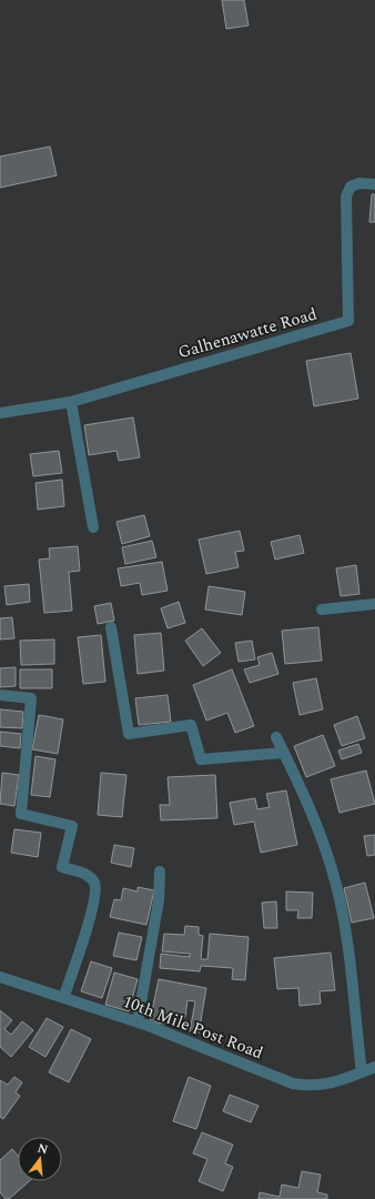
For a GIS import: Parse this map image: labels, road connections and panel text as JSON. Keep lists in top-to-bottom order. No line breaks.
{"streets":{"street":["Galhenawatte Road","10th Mile Post Road"]},"north":"top"}
